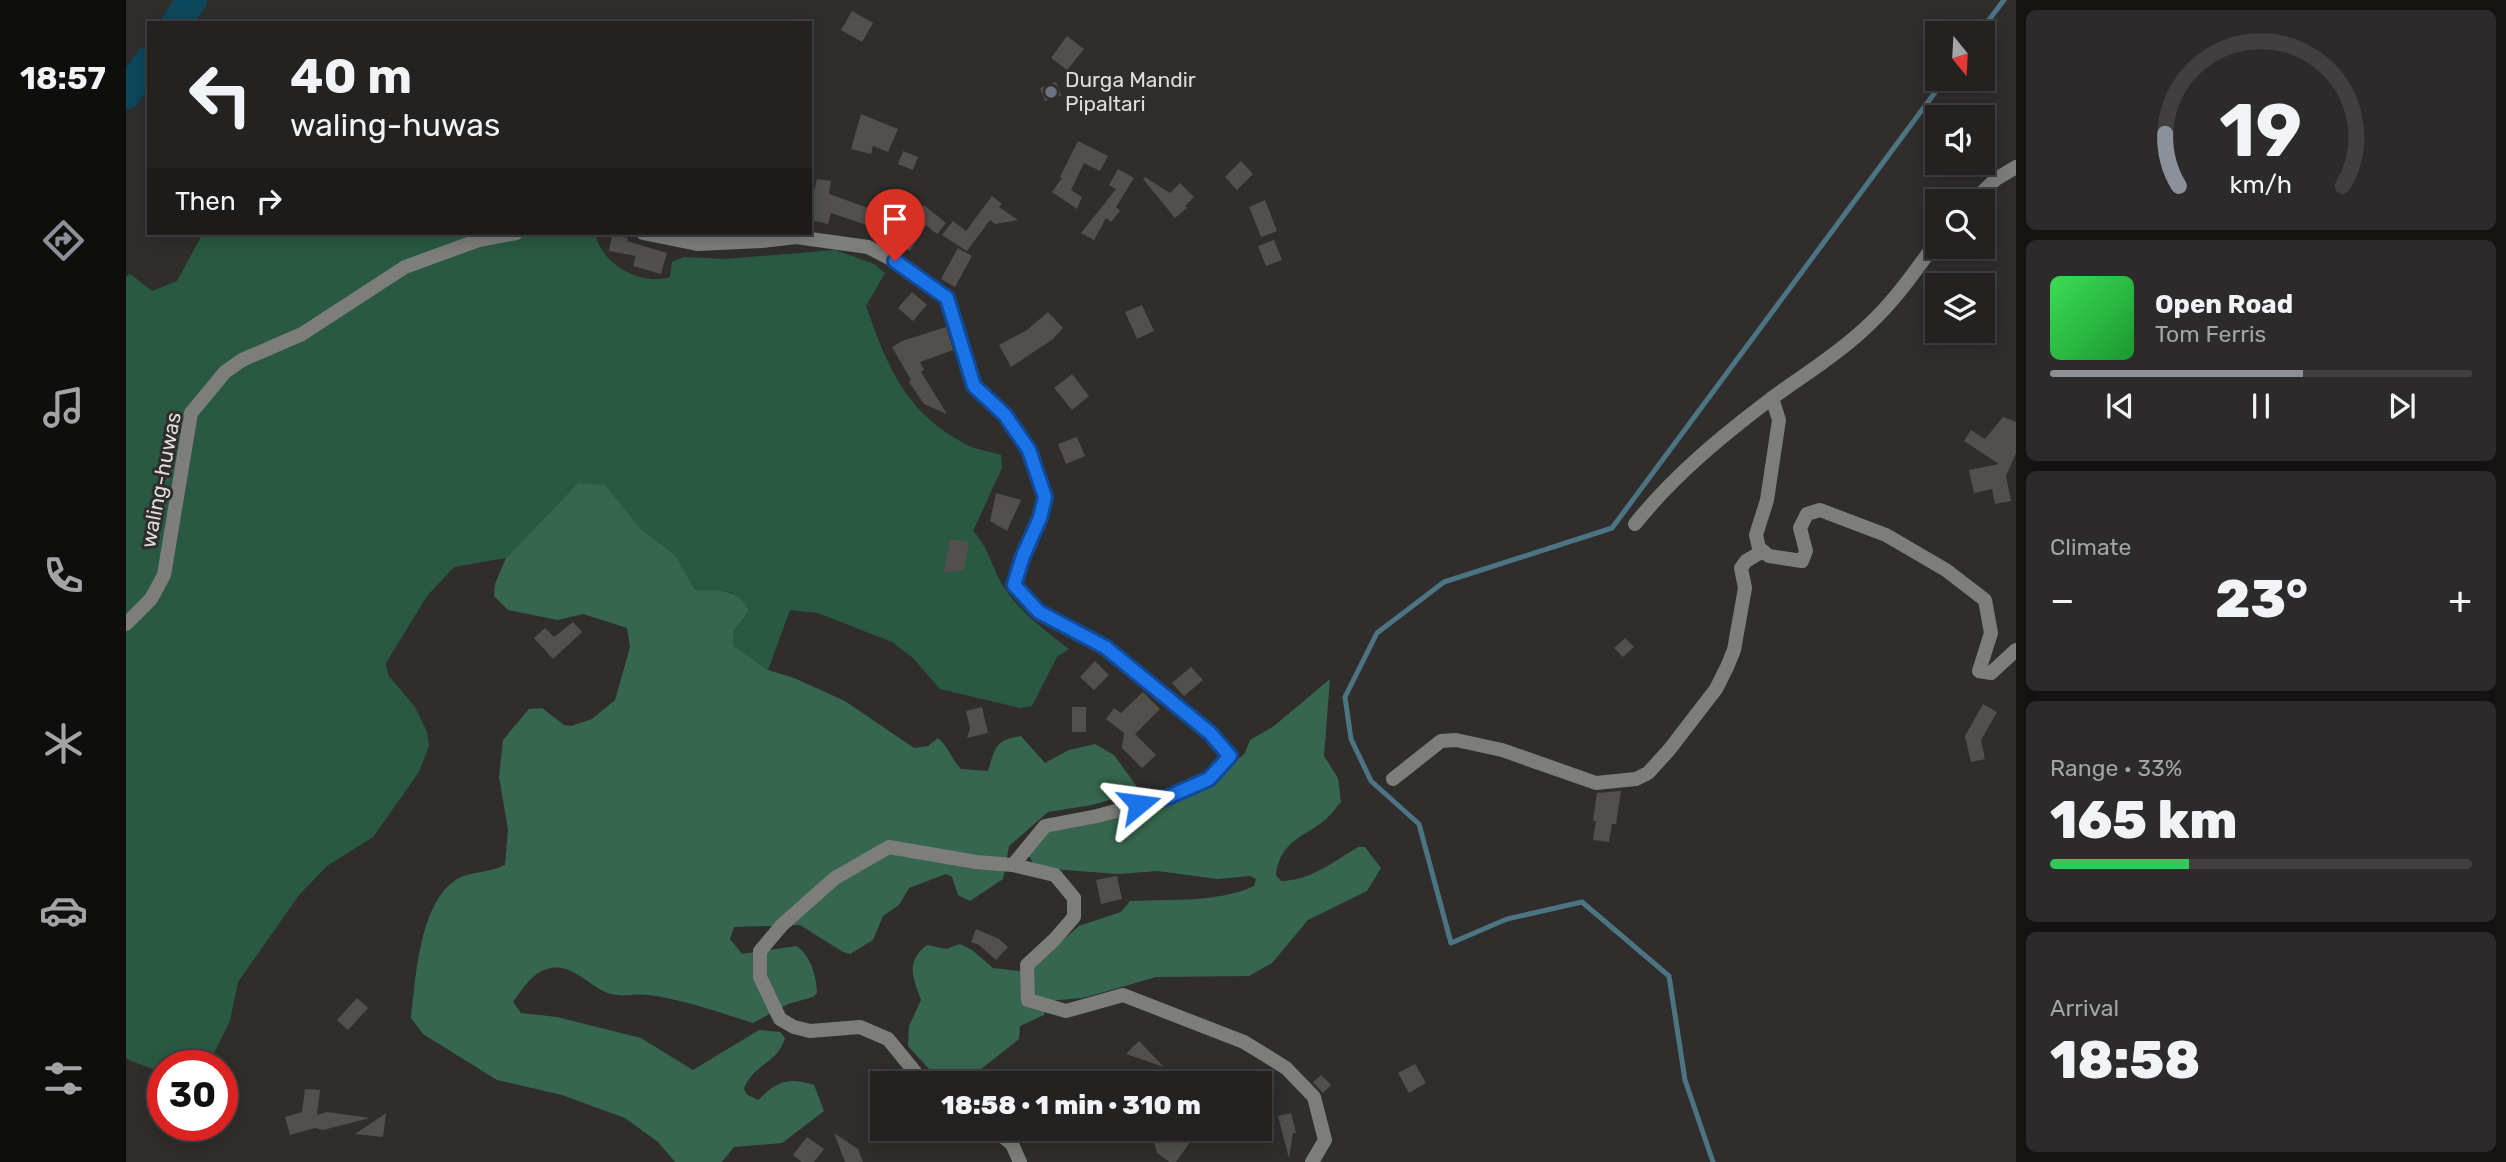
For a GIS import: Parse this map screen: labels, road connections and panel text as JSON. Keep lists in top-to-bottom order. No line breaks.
{"streets":{"street":["waling-huwas"]},"places":["Durga Mandir Pipaltari"],"north":"bottom","page":{"tabs":"18:57","turn":["40 m","waling-huwas"],"then":"Then","song":["Open Road","Tom Ferris"],"tile":["Climate",["Range · 33%","165 km"],["Arrival","18:58"]],"heat":["−","23°","+"],"limit":"30","trip":"18:58 · 1 min · 310 m","gauge":["19","km/h"]}}
